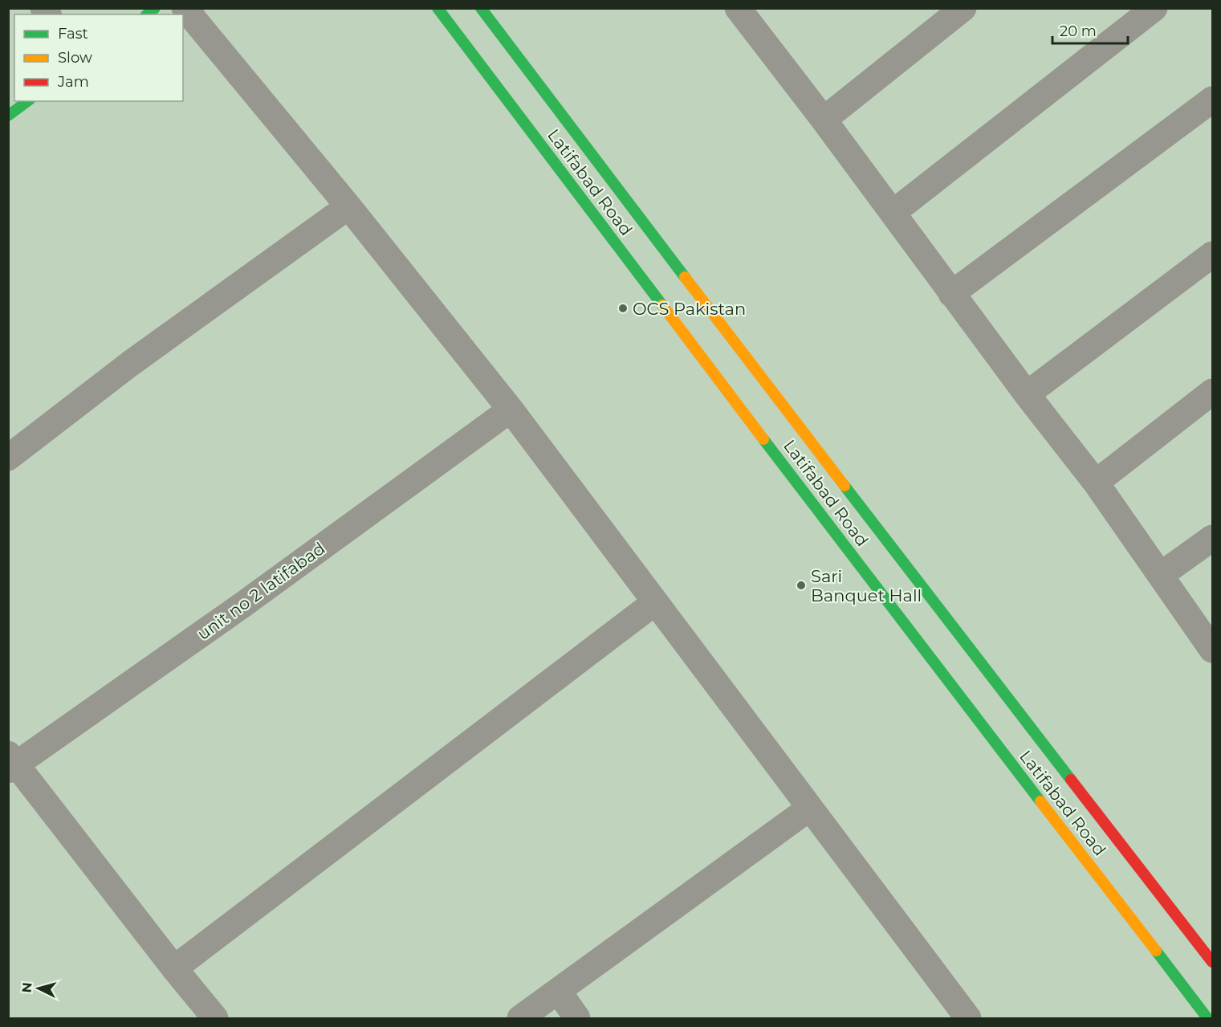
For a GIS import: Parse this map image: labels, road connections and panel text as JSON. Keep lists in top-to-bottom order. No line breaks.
{"streets":{"street":["Latifabad Road","unit no 2 latifabad"]},"places":["OCS Pakistan","Sari Banquet Hall"],"legend":["Fast","Slow","Jam"],"scale_bar":"20 m","north":"left"}
